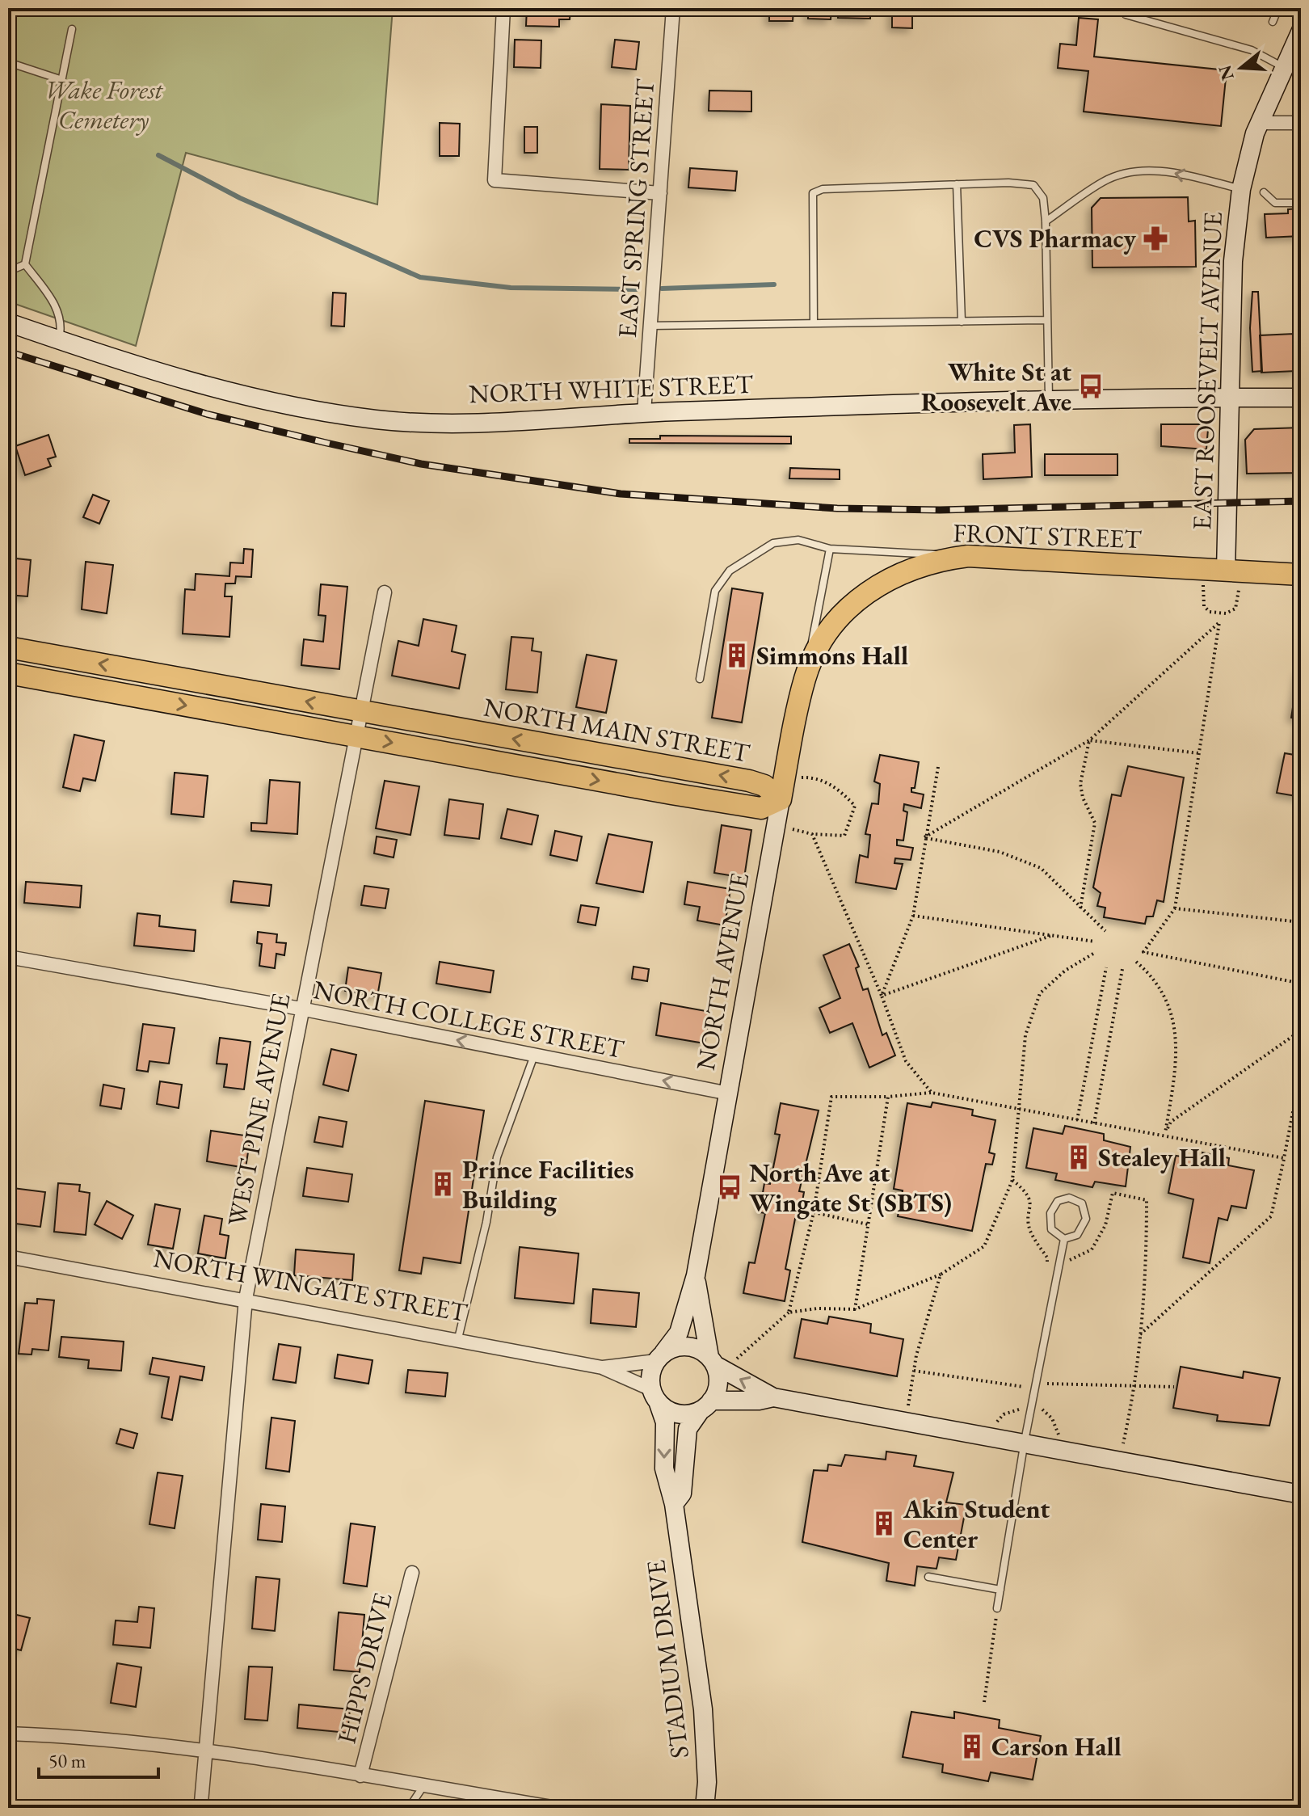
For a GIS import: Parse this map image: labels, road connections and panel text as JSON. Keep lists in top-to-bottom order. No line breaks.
{"streets":{"main road":["FRONT STREET","NORTH MAIN STREET","NORTH AVENUE"],"street":["EAST SPRING STREET","EAST ROOSEVELT AVENUE","NORTH WHITE STREET","NORTH COLLEGE STREET","WEST PINE AVENUE","NORTH WINGATE STREET","STADIUM DRIVE","HIPPS DRIVE"]},"crossings":[["EAST SPRING STREET","NORTH WHITE STREET"],["EAST ROOSEVELT AVENUE","NORTH WHITE STREET"],["EAST ROOSEVELT AVENUE","FRONT STREET"],["FRONT STREET","NORTH AVENUE"],["NORTH MAIN STREET","NORTH AVENUE"],["NORTH MAIN STREET","WEST PINE AVENUE"],["NORTH AVENUE","NORTH COLLEGE STREET"],["NORTH AVENUE","NORTH WINGATE STREET"],["NORTH AVENUE","STADIUM DRIVE"],["NORTH COLLEGE STREET","WEST PINE AVENUE"],["WEST PINE AVENUE","NORTH WINGATE STREET"],["NORTH WINGATE STREET","STADIUM DRIVE"]],"one_way":["NORTH COLLEGE STREET"],"parks":["Wake Forest Cemetery"],"places":{"pharmacy":["CVS Pharmacy"],"bus stop":["White St at Roosevelt Ave","North Ave at Wingate St (SBTS)"],"building":["Simmons Hall","Stealey Hall","Prince Facilities Building","Akin Student Center","Carson Hall"]},"scale_bar":"50 m","north":"left"}
